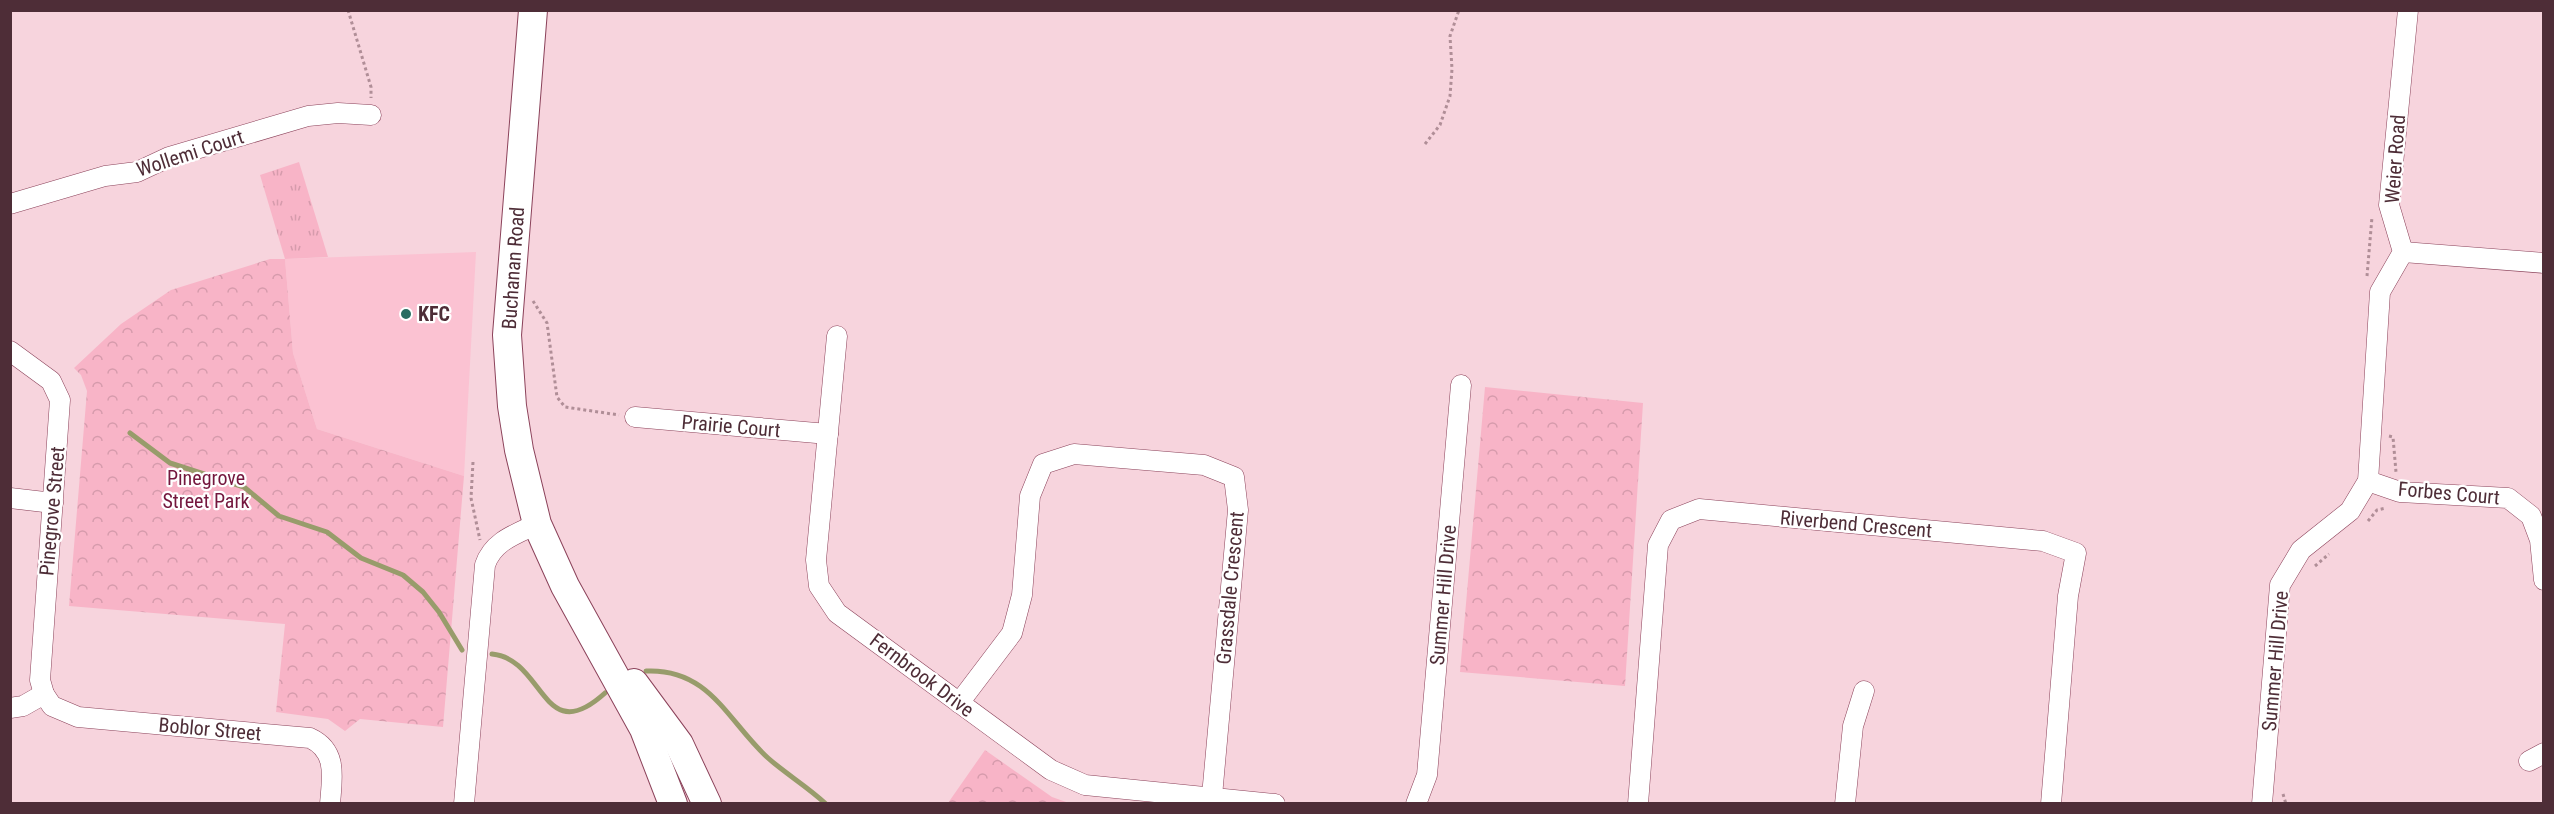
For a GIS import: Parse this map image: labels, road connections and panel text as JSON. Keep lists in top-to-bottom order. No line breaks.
{"streets":{"main road":["Buchanan Road"],"street":["Wollemi Court","Weier Road","Prairie Court","Forbes Court","Pinegrove Street","Riverbend Crescent","Grassdale Crescent","Summer Hill Drive","Fernbrook Drive","Boblor Street"]},"crossings":[["Prairie Court","Fernbrook Drive"],["Forbes Court","Summer Hill Drive"],["Pinegrove Street","Boblor Street"],["Grassdale Crescent","Fernbrook Drive"]],"parks":["Pinegrove Street Park"],"places":["KFC"]}
